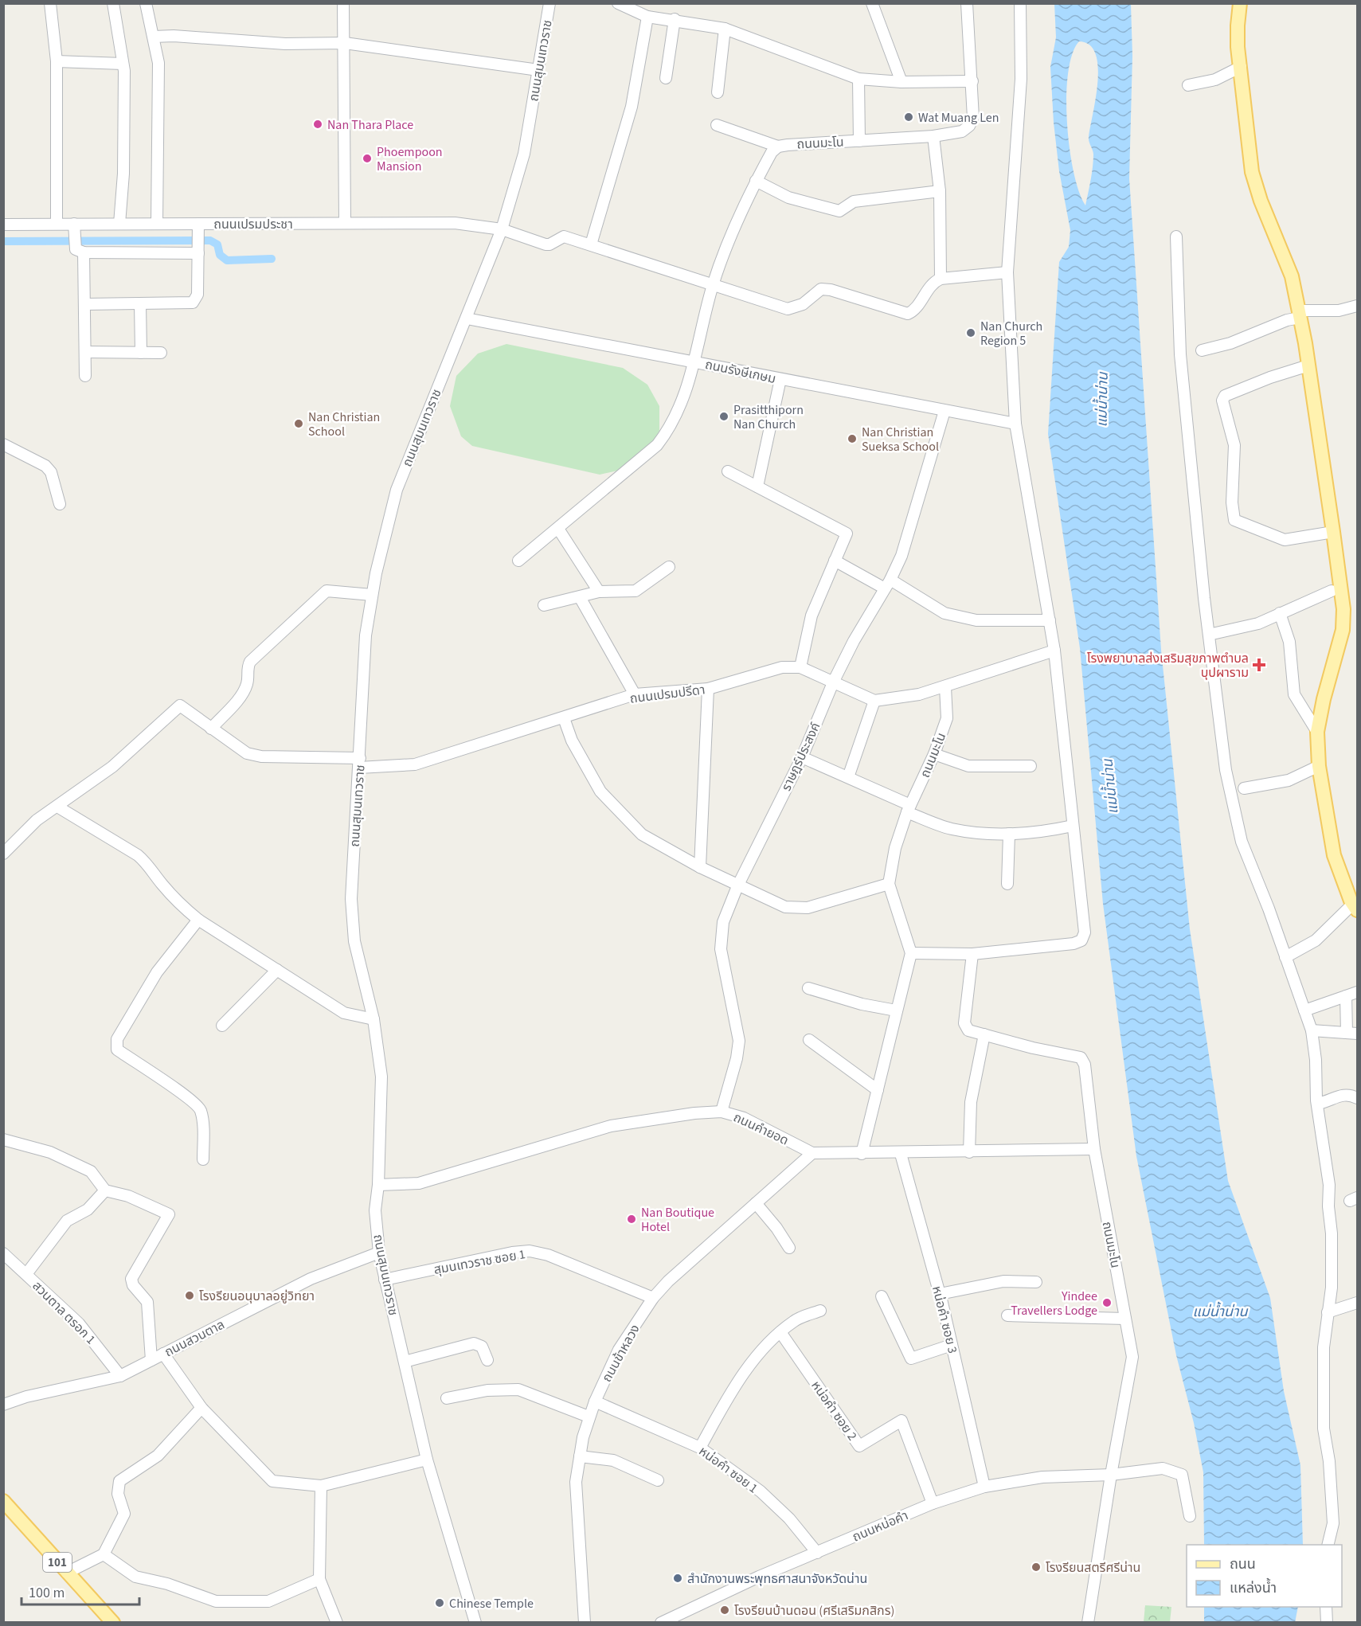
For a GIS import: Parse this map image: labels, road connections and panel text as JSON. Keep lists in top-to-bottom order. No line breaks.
{"streets":{"main road":["101"],"street":["ถนนสุมนเทวราช","ถนนมะโน","ถนนเปรมประชา","ถนนรังษีเกษม","ถนนเปรมปรีดา","ราษฎร์ประสงค์","ถนนคำยอด","สุมนเทวราช ซอย 1","สวนตาล ตรอก 1","หน่อคำ ซอย 3","ถนนสวนตาล","ถนนข้าหลวง","หน่อคำ ซอย 2","หน่อคำ ซอย 1","ถนนหน่อคำ"]},"crossings":[["ถนนสุมนเทวราช","ถนนเปรมประชา"],["ถนนสุมนเทวราช","ถนนรังษีเกษม"],["ถนนสุมนเทวราช","ถนนเปรมปรีดา"],["ถนนสุมนเทวราช","ถนนคำยอด"],["ถนนสุมนเทวราช","สุมนเทวราช ซอย 1"],["ถนนสุมนเทวราช","ถนนสวนตาล"],["ถนนมะโน","ถนนเปรมประชา"],["ถนนมะโน","ถนนรังษีเกษม"],["ถนนมะโน","ถนนเปรมปรีดา"],["ถนนมะโน","ถนนคำยอด"],["ถนนมะโน","ถนนหน่อคำ"],["ถนนรังษีเกษม","ราษฎร์ประสงค์"],["ถนนเปรมปรีดา","ราษฎร์ประสงค์"],["ราษฎร์ประสงค์","ถนนคำยอด"],["ถนนคำยอด","หน่อคำ ซอย 3"],["ถนนคำยอด","ถนนข้าหลวง"],["สุมนเทวราช ซอย 1","ถนนข้าหลวง"],["สวนตาล ตรอก 1","ถนนสวนตาล"],["หน่อคำ ซอย 3","ถนนหน่อคำ"],["ถนนข้าหลวง","หน่อคำ ซอย 1"],["หน่อคำ ซอย 2","ถนนหน่อคำ"],["หน่อคำ ซอย 1","ถนนหน่อคำ"]],"water":["แม่น้ำน่าน"],"places":{"other":["Wat Muang Len","Nan Thara Place","Phoempoon Mansion","Nan Church Region 5","Prasitthiporn Nan Church","Nan Christian School","Nan Christian Sueksa School","Nan Boutique Hotel","โรงรียนอนุบาลอยู่วิทยา","Yindee Travellers Lodge","โรงรียนสตรีศรีน่าน","สำนักงานพระพุทธศาสนาจังหวัดน่าน","Chinese Temple","โรงรียนบ้านดอน (ศรีเสริมกสิกร)"],"health":["โรงพยาบาลส่งเสริมสุขภาพตำบล บุปผาราม"]},"legend":["ถนน","แหล่งน้ำ"],"scale_bar":"100 m"}
